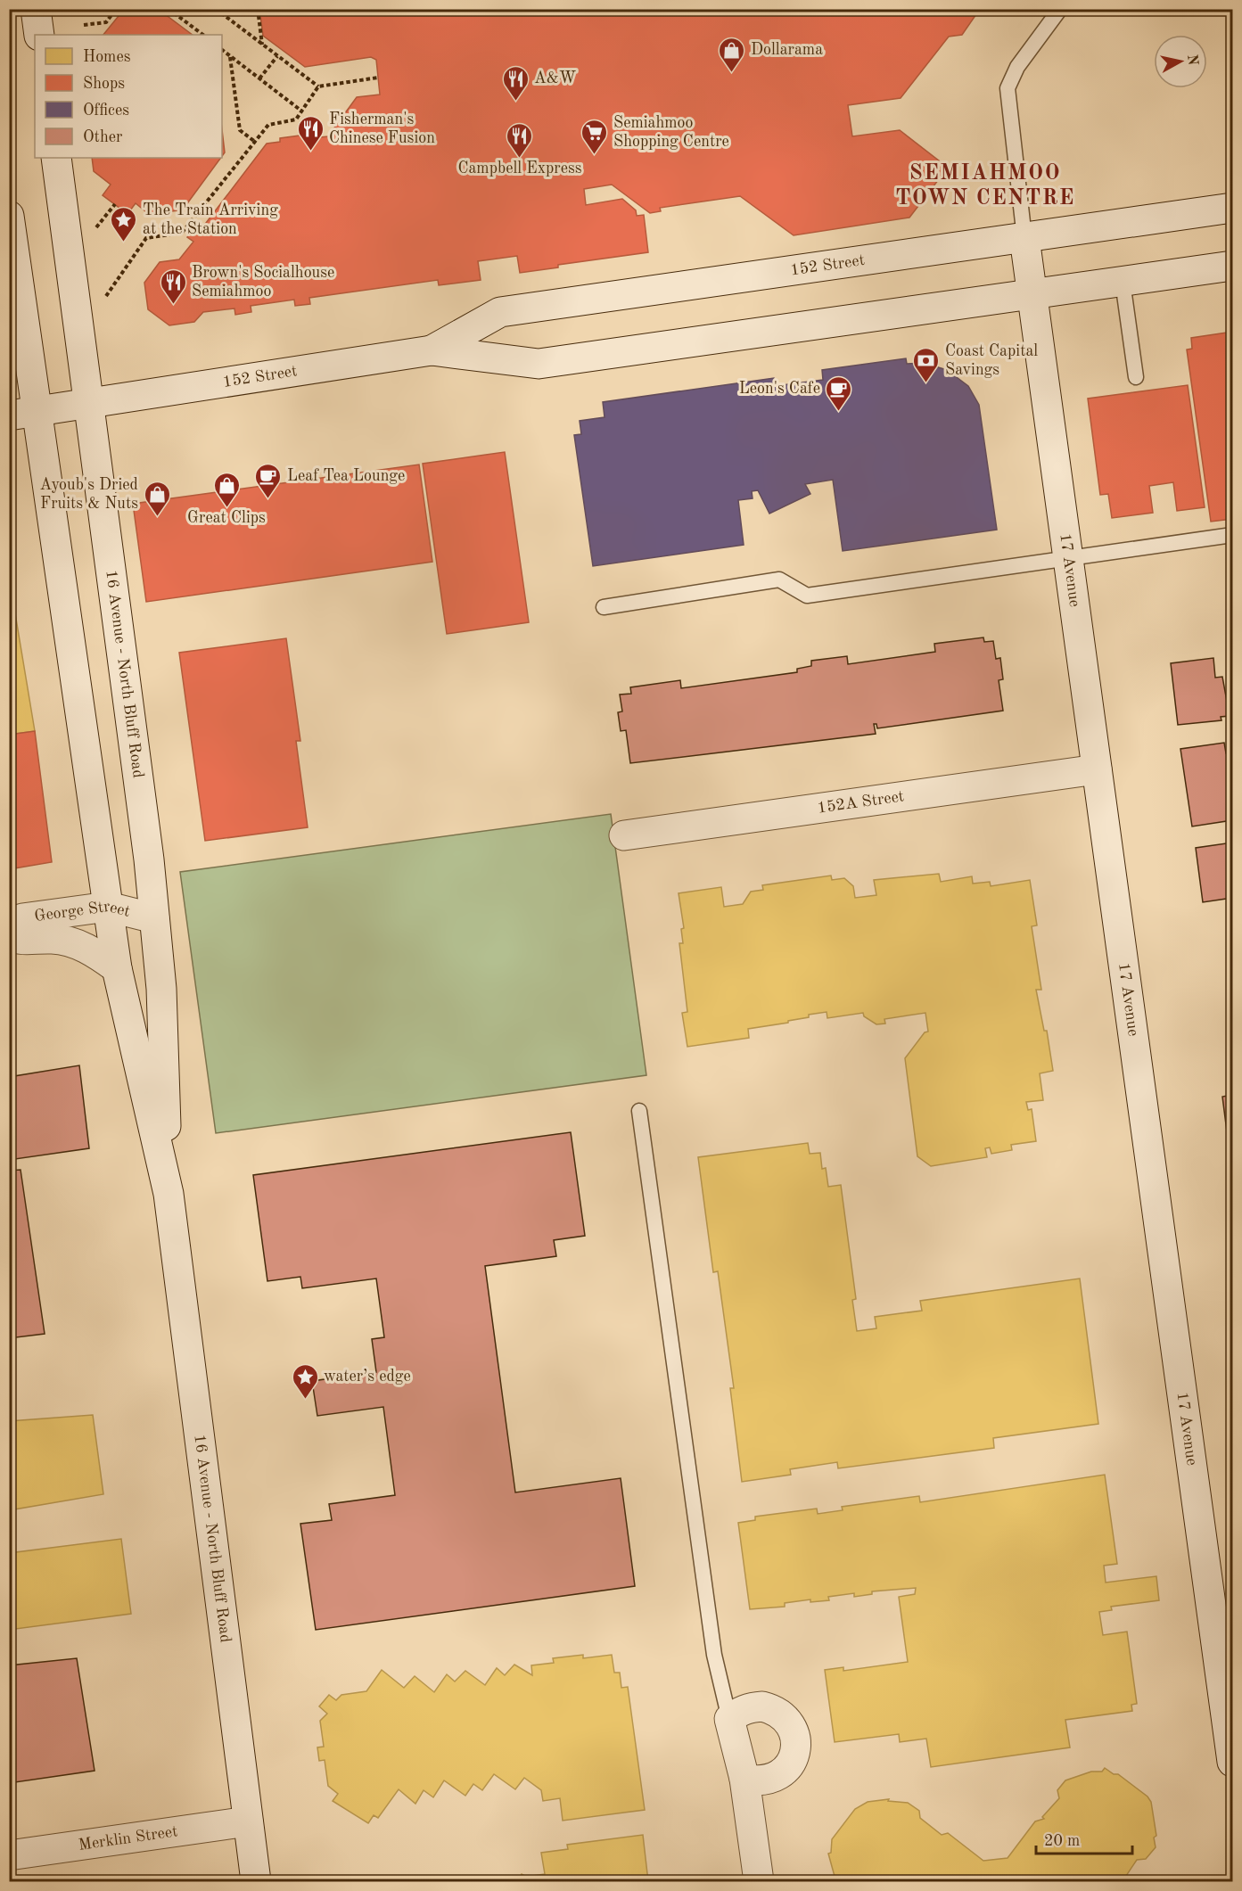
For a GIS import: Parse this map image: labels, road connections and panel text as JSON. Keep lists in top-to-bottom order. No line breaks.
{"streets":{"main road":["152 Street","17 Avenue","16 Avenue - North Bluff Road","152A Street","George Street","Merklin Street"]},"crossings":[["152 Street","17 Avenue"],["152 Street","16 Avenue - North Bluff Road"],["17 Avenue","152A Street"],["16 Avenue - North Bluff Road","George Street"],["16 Avenue - North Bluff Road","Merklin Street"]],"districts":["SEMIAHMOO TOWN CENTRE"],"places":{"shop":["Dollarama","Great Clips","Ayoub's Dried Fruits & Nuts"],"restaurant":["A&W","Fisherman's Chinese Fusion","Campbell Express","Brown's Socialhouse Semiahmoo"],"supermarket":["Semiahmoo Shopping Centre"],"place":["The Train Arriving at the Station","water’s edge"],"bank":["Coast Capital Savings"],"cafe":["Leon's Cafe","Leaf Tea Lounge"]},"legend":["Homes","Shops","Offices","Other"],"scale_bar":"20 m","north":"right"}
